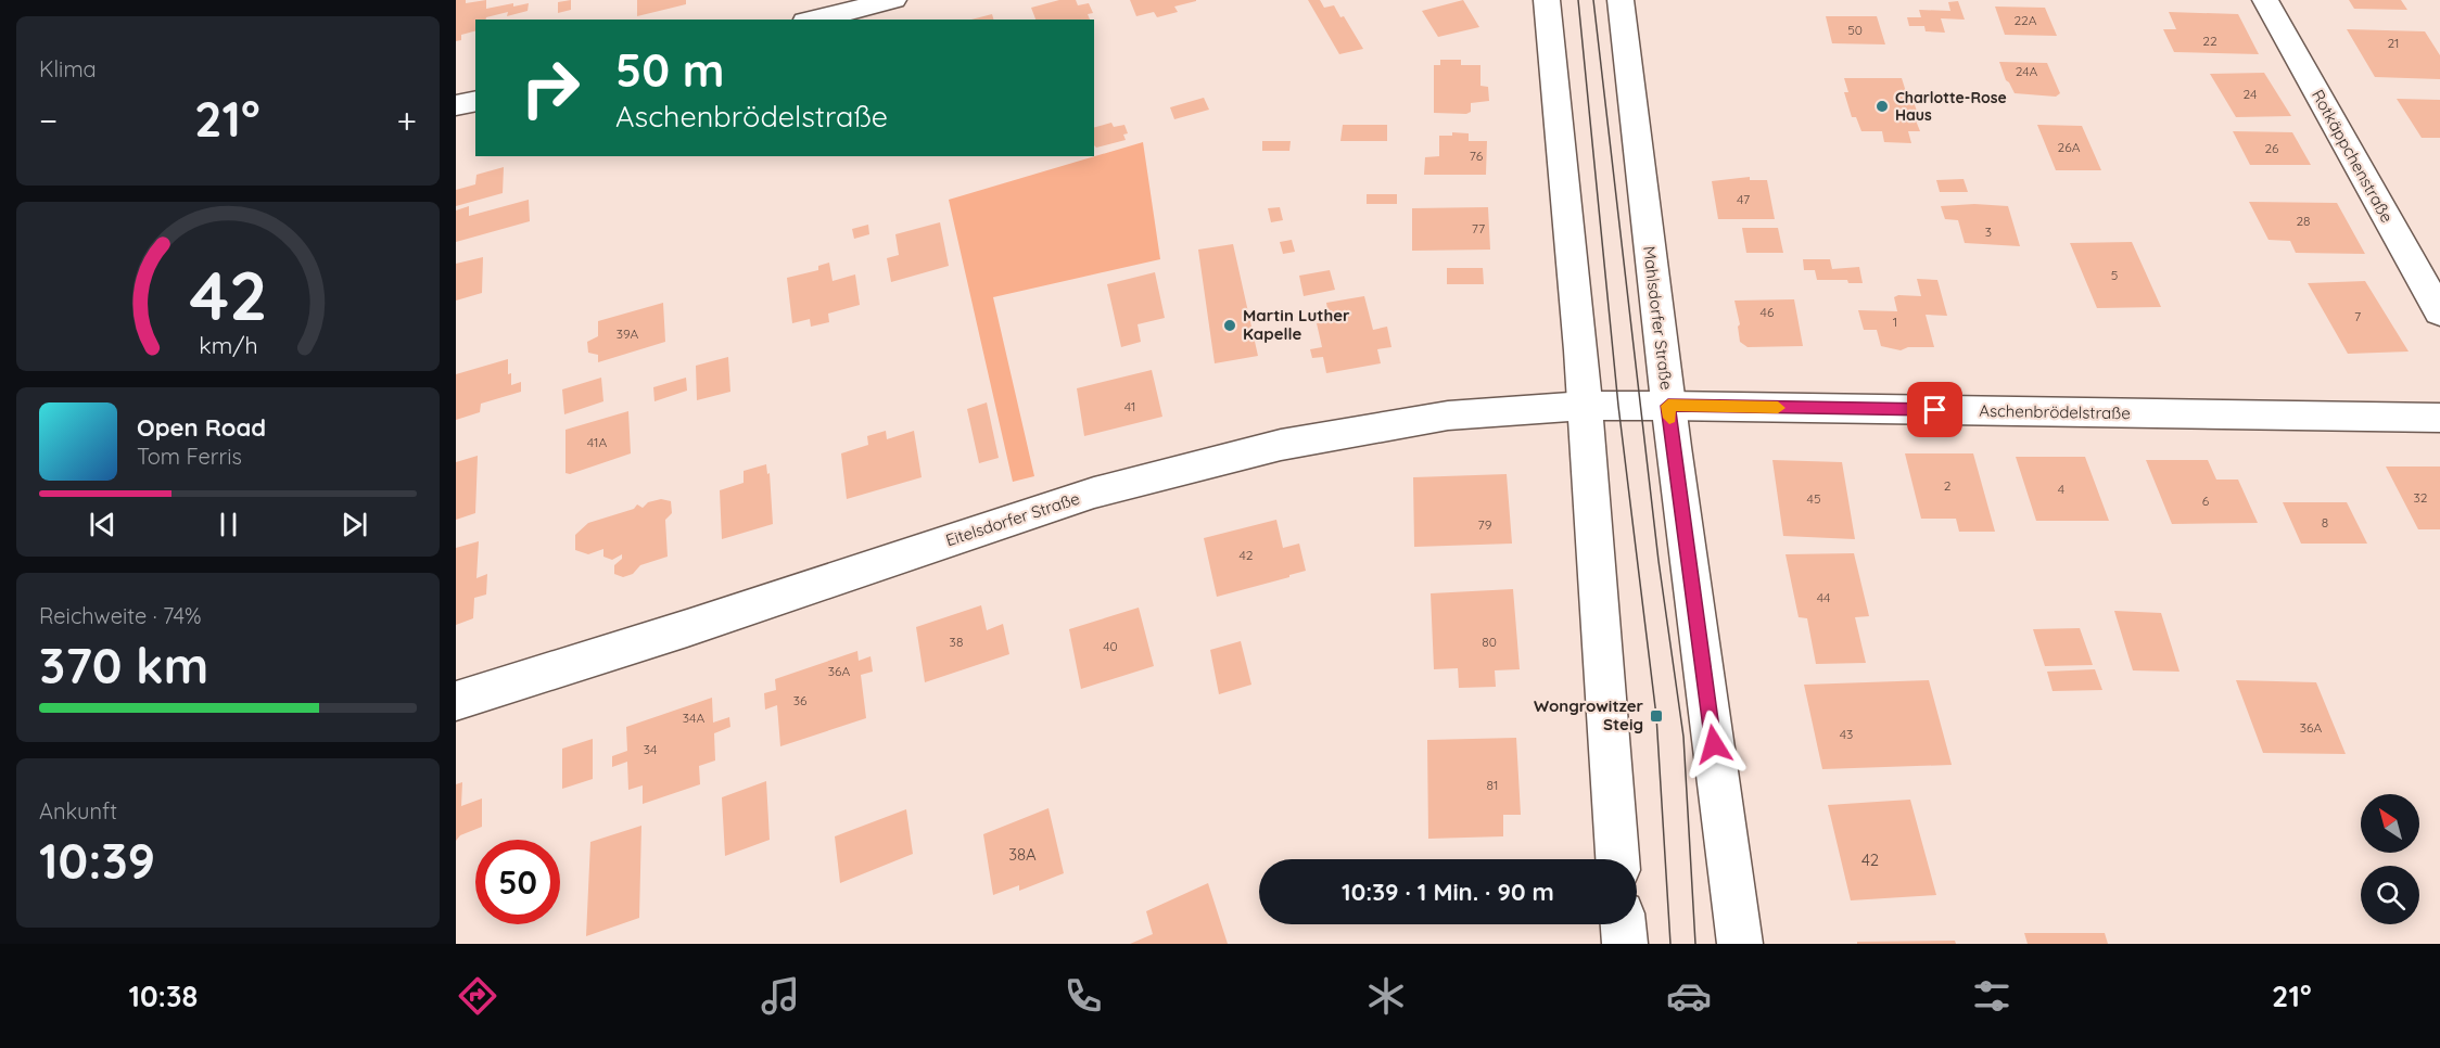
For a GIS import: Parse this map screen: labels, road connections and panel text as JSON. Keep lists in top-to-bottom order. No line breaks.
{"streets":{"street":["Rotkäppchenstraße","Mahlsdorfer Straße","Aschenbrödelstraße","Eitelsdorfer Straße"]},"crossings":[["Mahlsdorfer Straße","Aschenbrödelstraße"],["Mahlsdorfer Straße","Eitelsdorfer Straße"],["Aschenbrödelstraße","Eitelsdorfer Straße"]],"places":{"other":["Charlotte-Rose Haus","Martin Luther Kapelle"],"transit":["Wongrowitzer Steig"]},"house_numbers":["22A","50","22","21","24A","24","26A","26","76","47","28","77","3","5","46","7","1","39A","41","41A","2","4","32","45","6","8","79","42","44","38","80","40","36A","36","34A","36A","43","34","81","38A","42"],"north":"top left","page":{"tile":["Klima",["Reichweite · 74%","370 km"],["Ankunft","10:39"]],"turn":["50 m","Aschenbrödelstraße"],"heat":["−","21°","+"],"song":["Open Road","Tom Ferris"],"limit":"50","trip":"10:39 · 1 Min. · 90 m","tabs":["10:38","21°"],"gauge":["42","km/h"]}}
